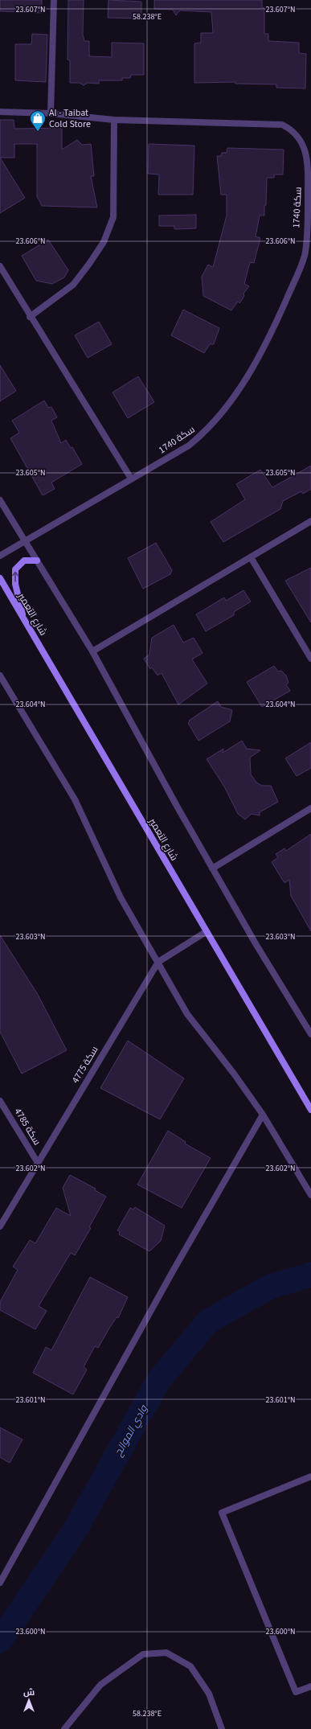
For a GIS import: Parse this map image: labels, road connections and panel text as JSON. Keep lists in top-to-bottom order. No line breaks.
{"streets":{"main road":["شارع التعمير"],"street":["سكة 1740","سكة 4775","سكة 4785"]},"crossings":[["شارع التعمير","سكة 4775"],["سكة 4775","سكة 4785"]],"water":["وادي الموالح"],"places":{"shop":["Al - Taibat Cold Store"]},"north":"top","coordinates":["23.607°N","58.238°E","23.606°N","23.605°N","23.604°N","23.603°N","23.602°N","23.601°N","23.600°N"]}
